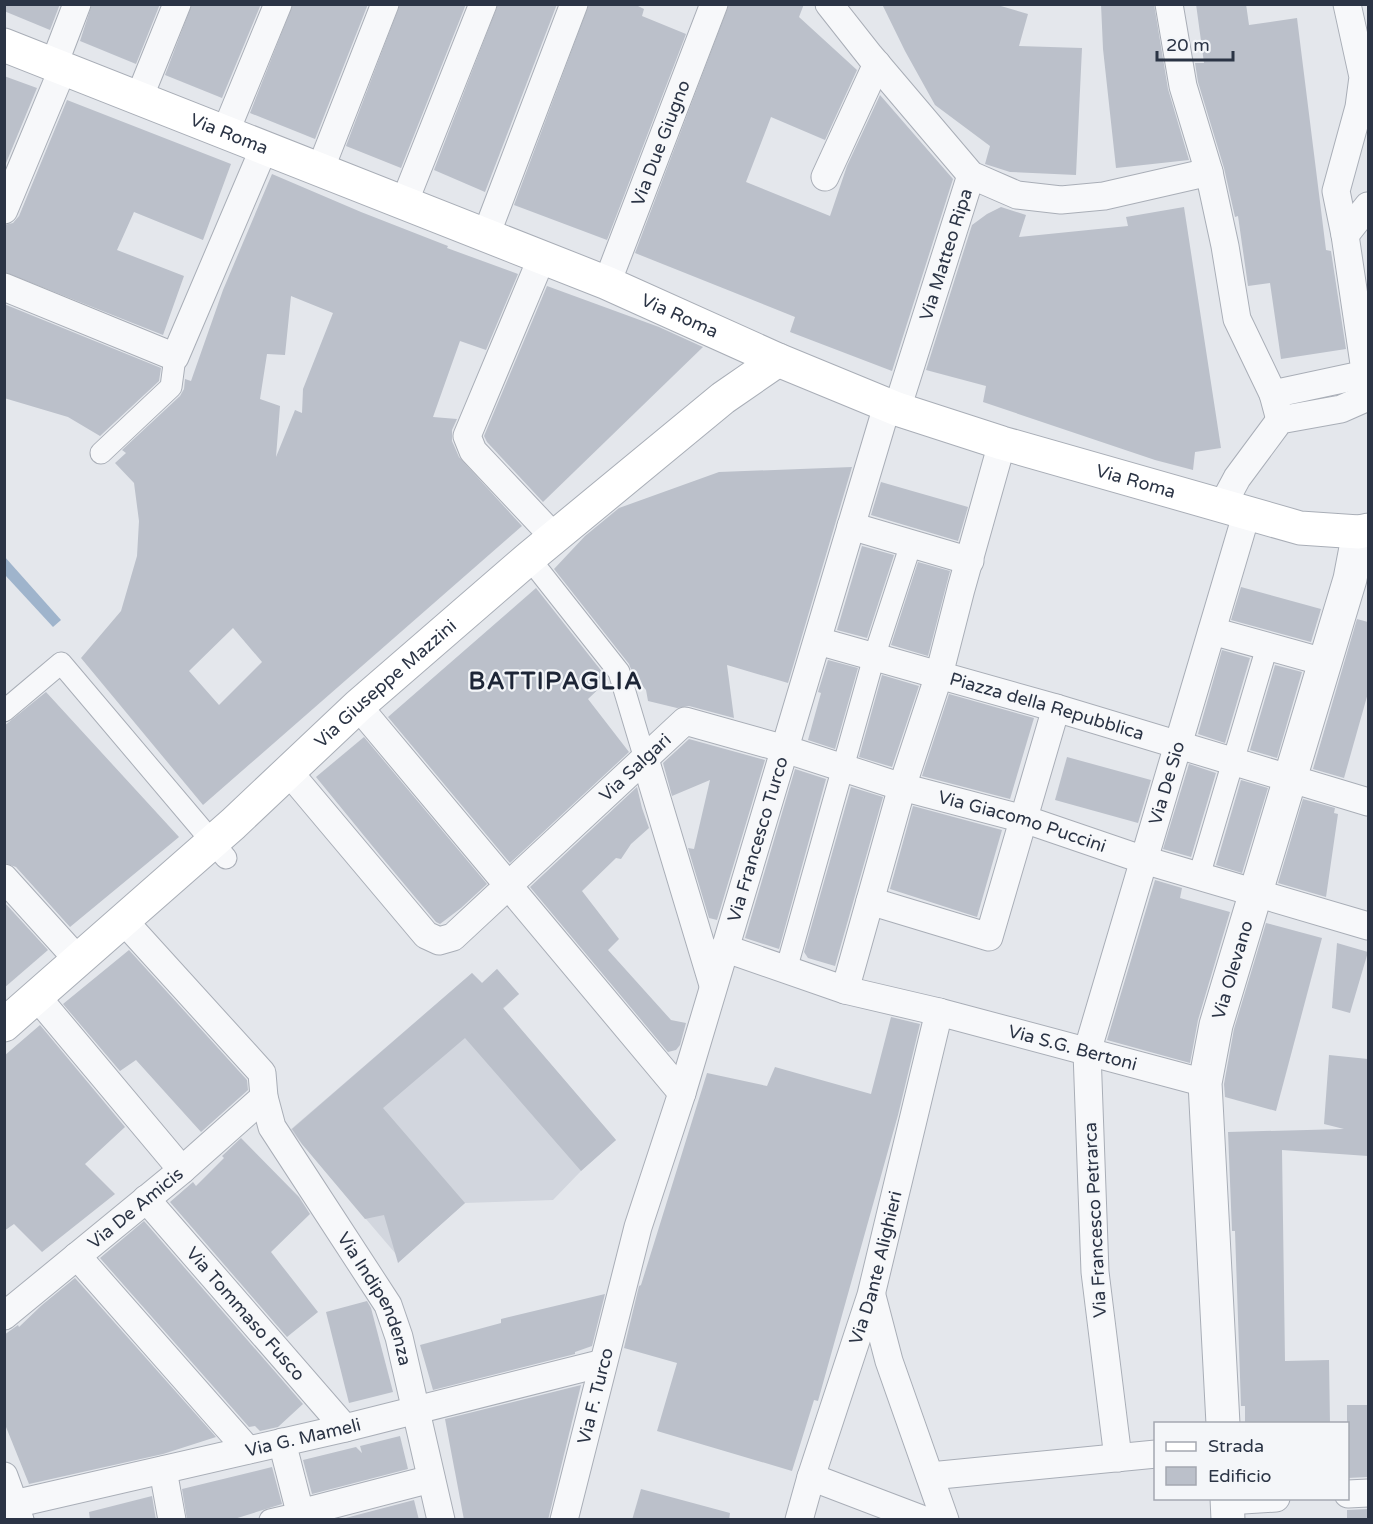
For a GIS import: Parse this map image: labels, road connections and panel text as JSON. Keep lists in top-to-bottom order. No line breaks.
{"streets":{"main road":["Via Roma","Via Giuseppe Mazzini"],"street":["Via Due Giugno","Via Matteo Ripa","Piazza della Repubblica","Via Salgari","Via De Sio","Via Giacomo Puccini","Via Francesco Turco","Via Olevano","Via S.G. Bertoni","Via De Amicis","Via Francesco Petrarca","Via Dante Alighieri","Via Indipendenza","Via Tommaso Fusco","Via F. Turco","Via G. Mameli"]},"crossings":[["Via Roma","Via Due Giugno"],["Via Roma","Via Matteo Ripa"],["Via Roma","Via Giuseppe Mazzini"],["Via Roma","Piazza della Repubblica"],["Via Roma","Via De Sio"],["Via Roma","Via Francesco Turco"],["Via Roma","Via Olevano"],["Via Matteo Ripa","Via Francesco Turco"],["Via Giuseppe Mazzini","Via Salgari"],["Via Giuseppe Mazzini","Via Indipendenza"],["Piazza della Repubblica","Via De Sio"],["Via Salgari","Via Giacomo Puccini"],["Via Salgari","Via Francesco Turco"],["Via De Sio","Via Giacomo Puccini"],["Via De Sio","Via S.G. Bertoni"],["Via De Sio","Via Francesco Petrarca"],["Via Giacomo Puccini","Via Francesco Turco"],["Via Giacomo Puccini","Via Olevano"],["Via Francesco Turco","Via S.G. Bertoni"],["Via Francesco Turco","Via F. Turco"],["Via Olevano","Via S.G. Bertoni"],["Via S.G. Bertoni","Via Francesco Petrarca"],["Via S.G. Bertoni","Via Dante Alighieri"],["Via De Amicis","Via Indipendenza"],["Via De Amicis","Via Tommaso Fusco"],["Via Indipendenza","Via G. Mameli"],["Via Tommaso Fusco","Via G. Mameli"],["Via F. Turco","Via G. Mameli"]],"districts":["BATTIPAGLIA"],"legend":["Strada","Edificio"],"scale_bar":"20 m"}
